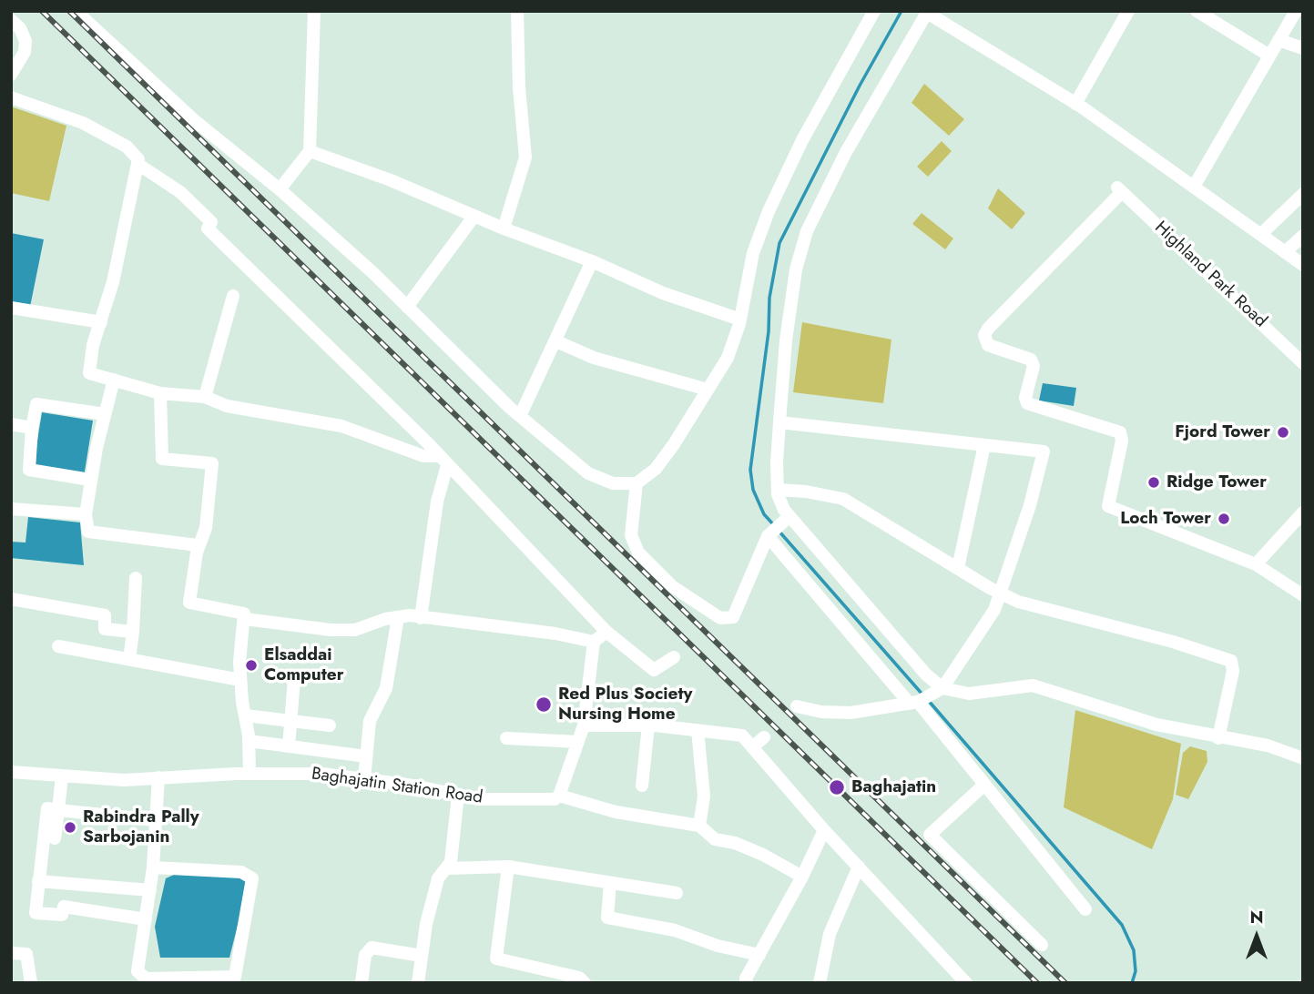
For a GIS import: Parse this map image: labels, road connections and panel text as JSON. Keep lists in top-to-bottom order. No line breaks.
{"streets":{"street":["Highland Park Road","Baghajatin Station Road"]},"places":["Fjord Tower","Ridge Tower","Loch Tower","Elsaddai Computer","Red Plus Society Nursing Home","Baghajatin","Rabindra Pally Sarbojanin"],"north":"top"}
